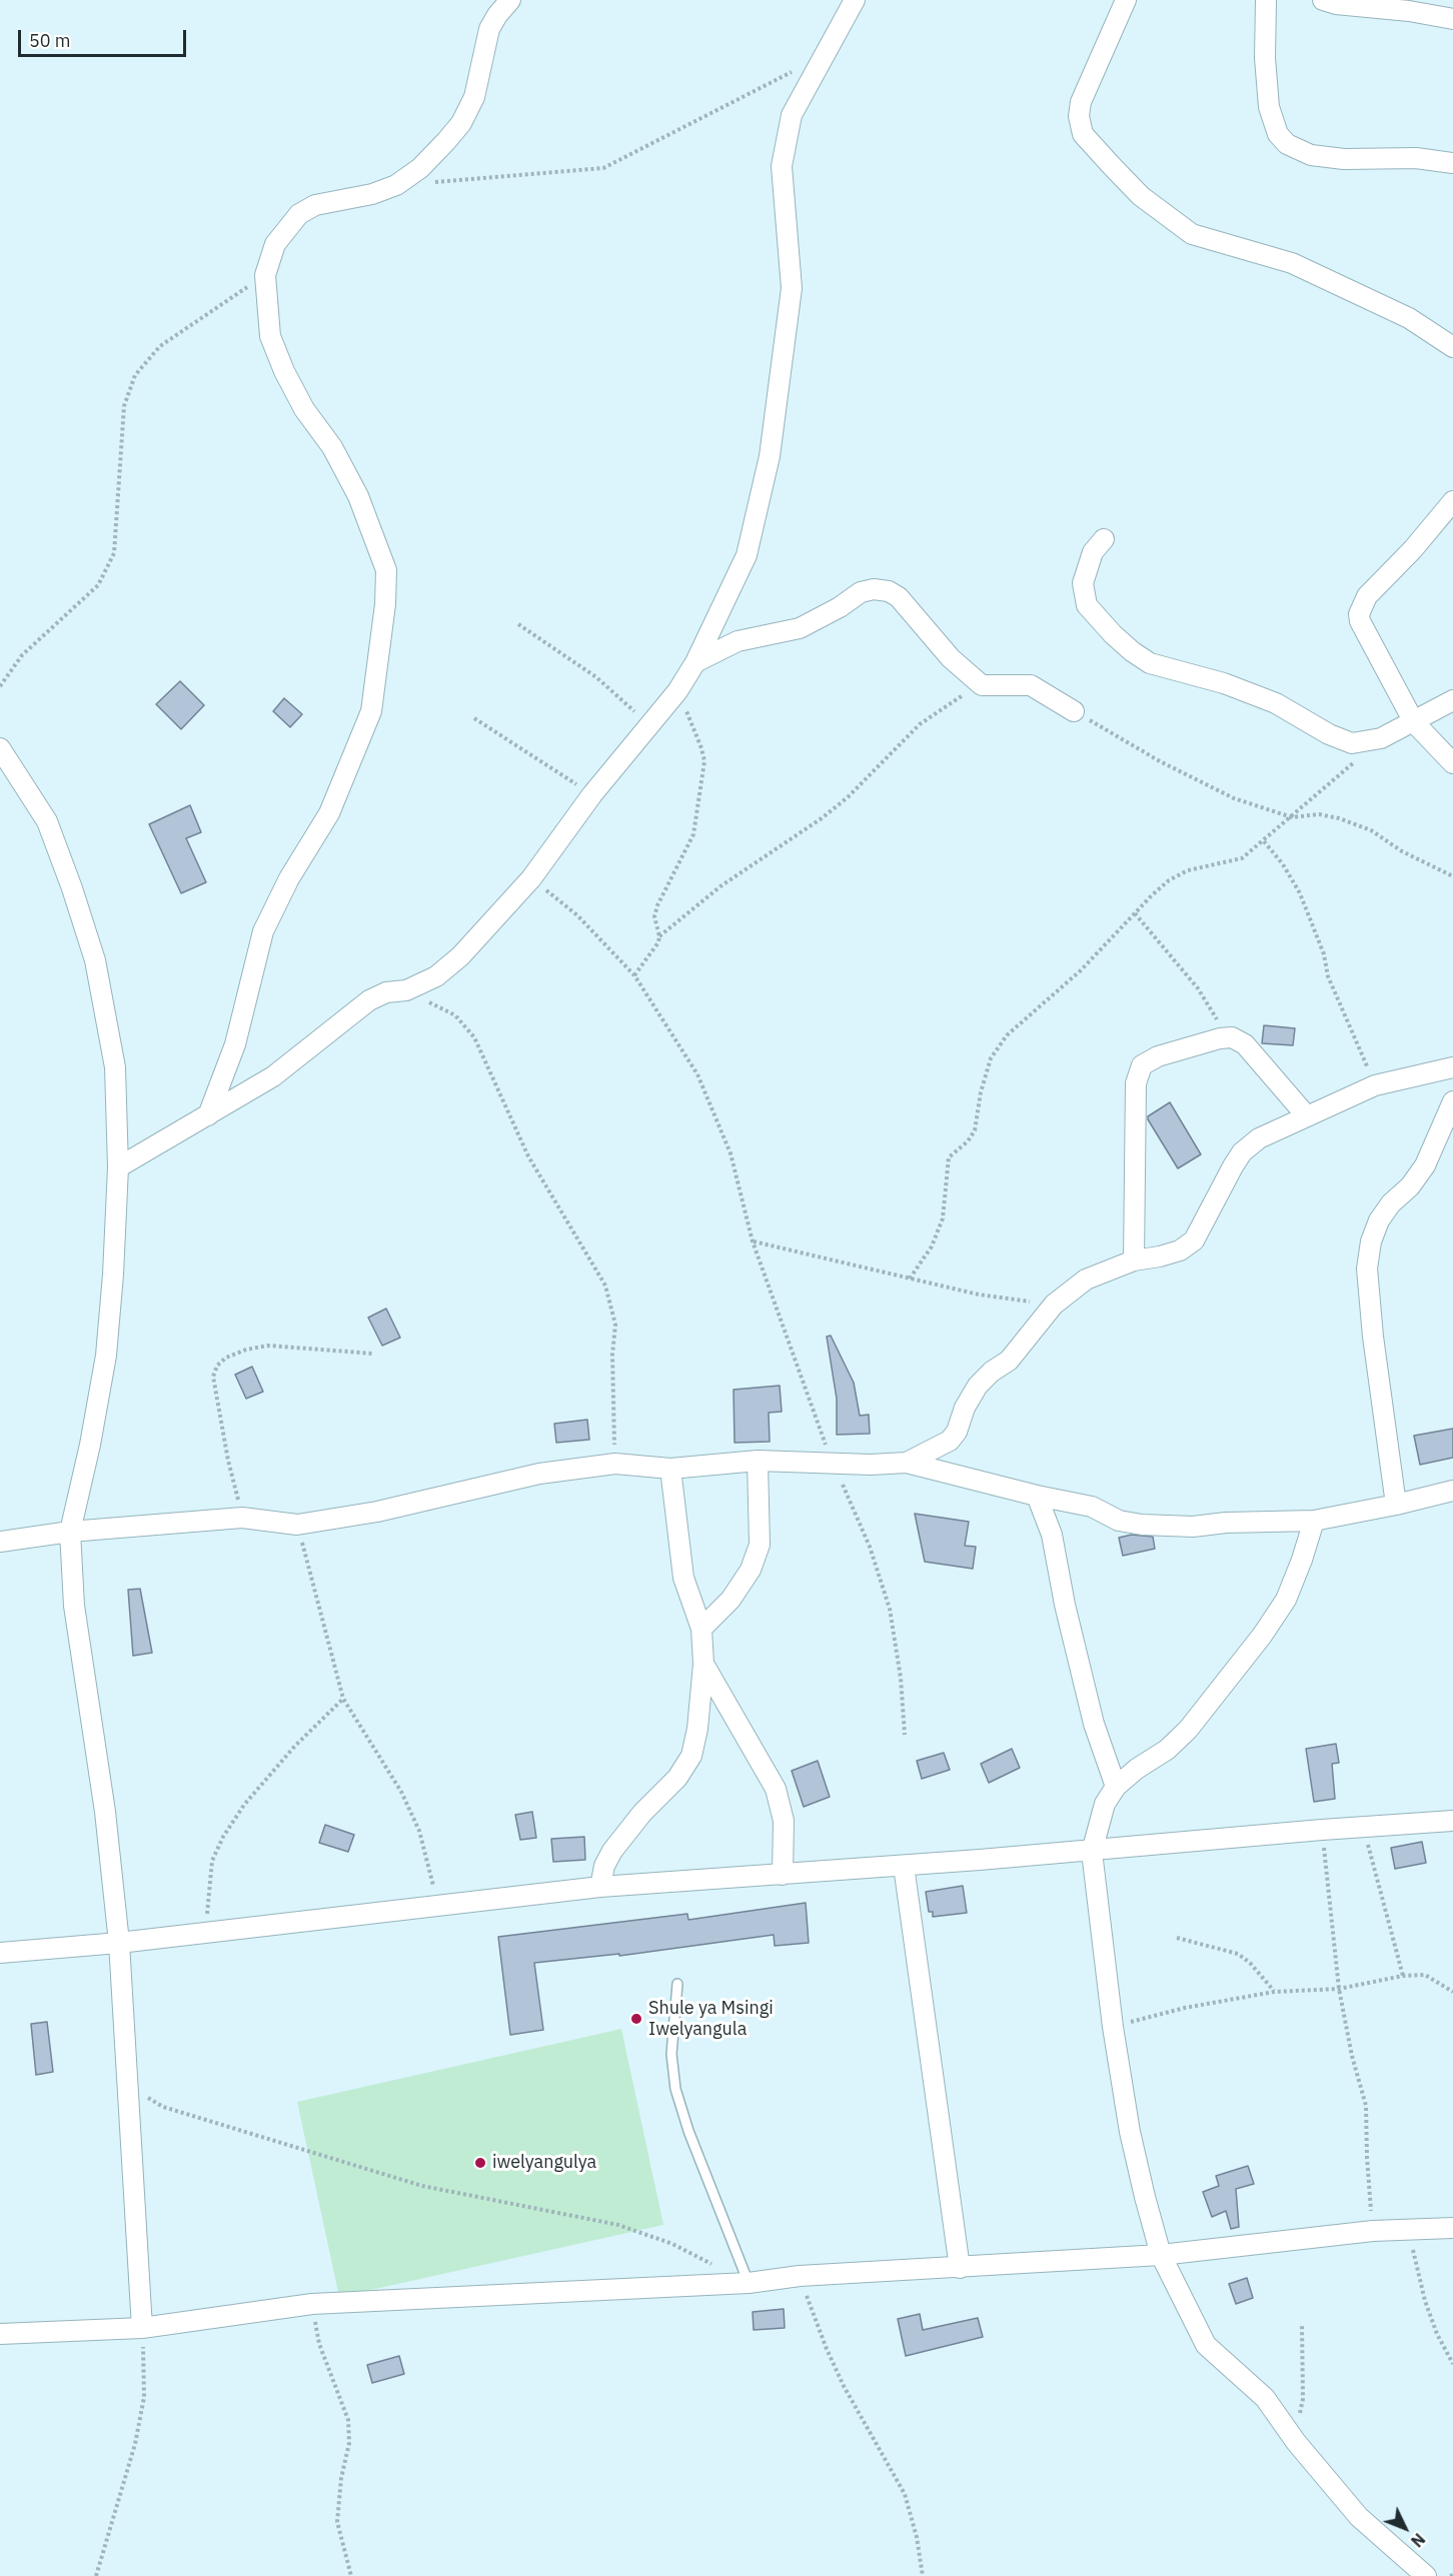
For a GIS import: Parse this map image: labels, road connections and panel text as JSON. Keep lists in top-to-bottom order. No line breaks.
{"places":["Shule ya Msingi Iwelyangula","iwelyangulya"],"scale_bar":"50 m","north":"bottom right"}
